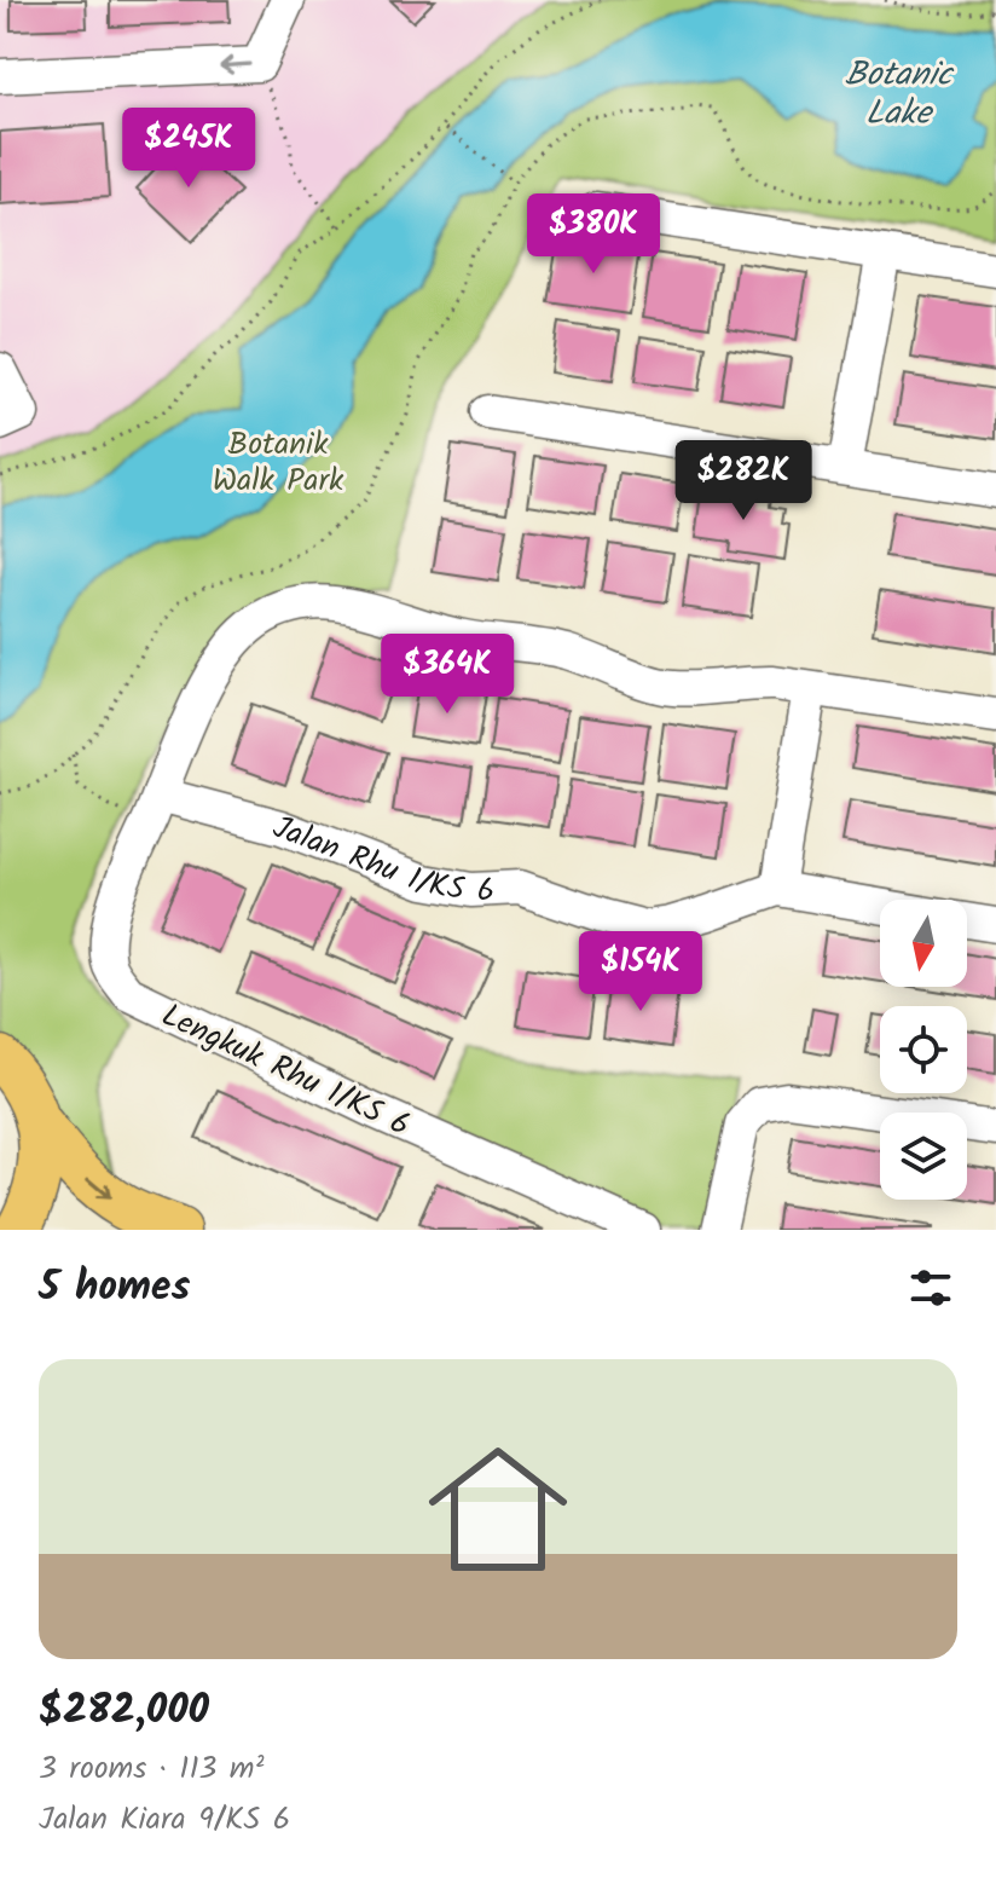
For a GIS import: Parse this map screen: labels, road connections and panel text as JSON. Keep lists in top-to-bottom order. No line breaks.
{"streets":{"street":["Jalan Rhu 1/KS 6","Lengkuk Rhu 1/KS 6"]},"crossings":[["Jalan Rhu 1/KS 6","Lengkuk Rhu 1/KS 6"]],"water":["Botanic Lake"],"parks":["Botanik Walk Park"],"north":"bottom","page":{"price":["$245K","$380K","$282K","$364K","$154K"],"heading":"5 homes","list":[{"name":"$282,000","note":"3 rooms · 113 m² · Jalan Kiara 9/KS 6"}]}}
